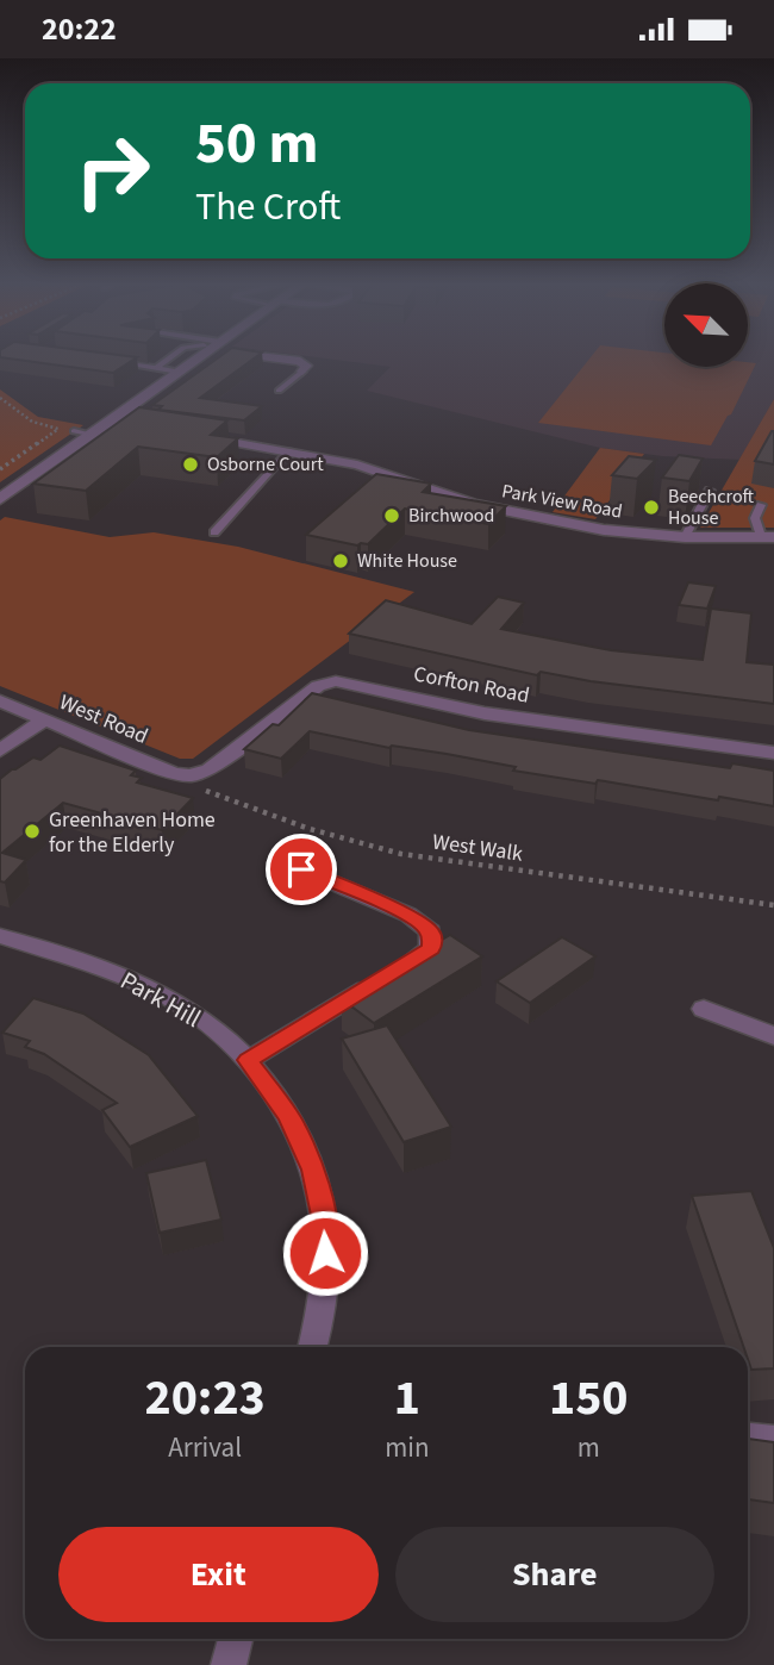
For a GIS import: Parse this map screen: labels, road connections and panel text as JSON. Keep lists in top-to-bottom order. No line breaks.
{"streets":{"street":["Park View Road","Corfton Road","West Road","Park Hill"],"path":["West Walk"]},"crossings":[["Corfton Road","West Road"],["Corfton Road","West Walk"],["West Road","West Walk"]],"places":["Osborne Court","Beechcroft House","Birchwood","White House","Greenhaven Home for the Elderly"],"north":"top left","page":{"status":"20:22","turn":["50 m","The Croft"],"eta":["20:23","Arrival","1","min","150","m"],"buttons":["Exit","Share"]}}
